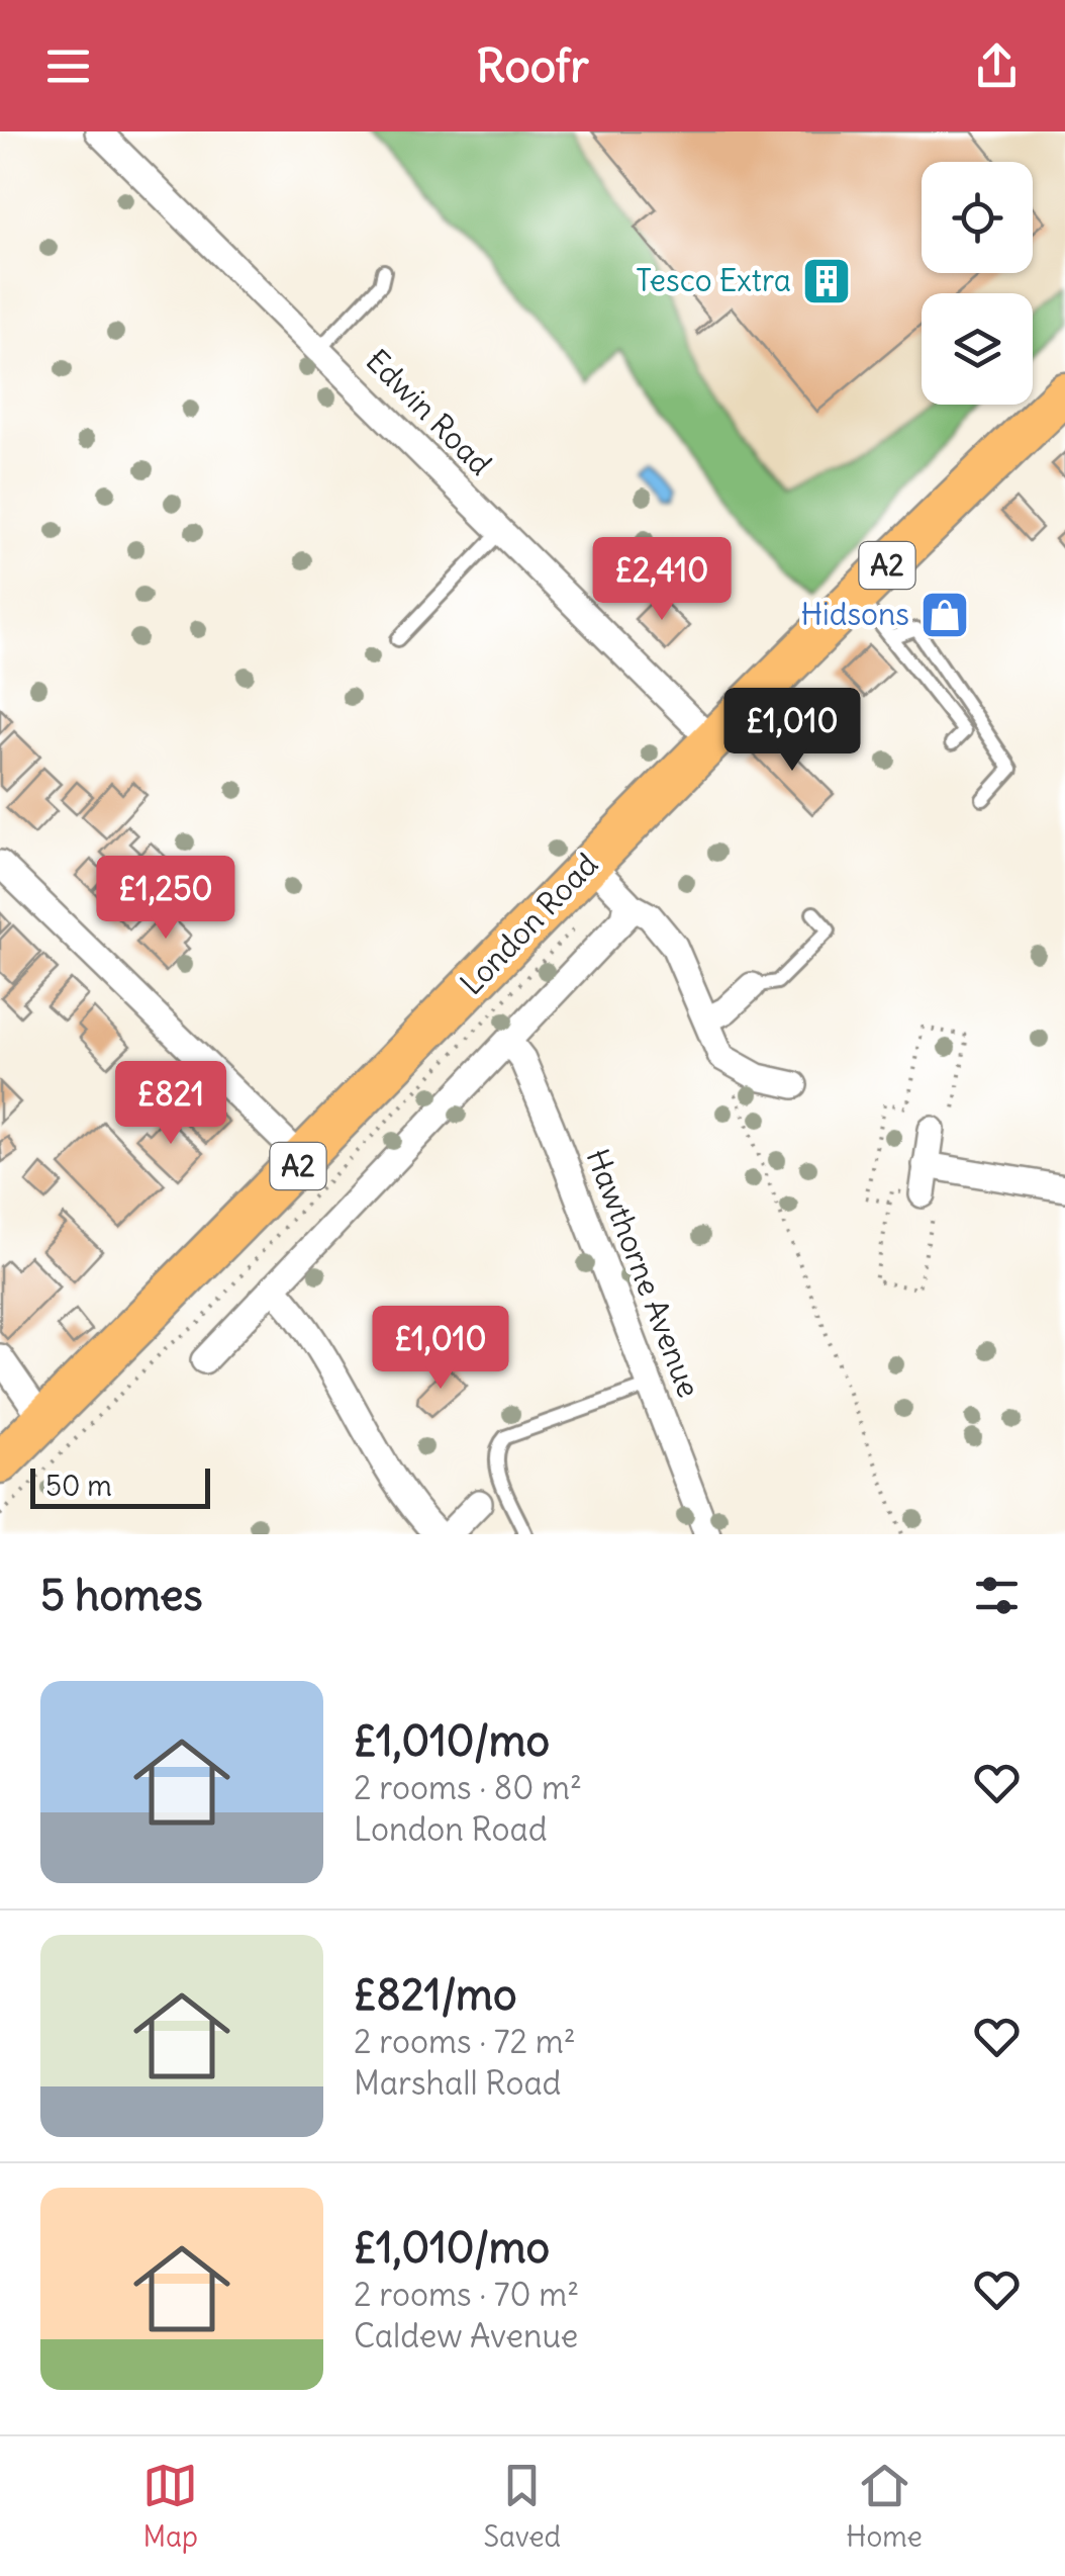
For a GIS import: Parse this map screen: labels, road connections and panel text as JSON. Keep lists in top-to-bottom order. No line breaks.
{"streets":{"main road":["A2","London Road"],"street":["Edwin Road","Hawthorne Avenue"]},"crossings":[["Edwin Road","London Road"]],"places":{"building":["Tesco Extra"],"shop":["Hidsons"]},"scale_bar":"50 m","page":{"header":"Roofr","price":["£2,410","£1,010","£1,250","£821","£1,010"],"scale":"50 m","heading":"5 homes","list":[{"name":"£1,010/mo","note":"2 rooms · 80 m² · London Road"},{"name":"£821/mo","note":"2 rooms · 72 m² · Marshall Road"},{"name":"£1,010/mo","note":"2 rooms · 70 m² · Caldew Avenue"}],"tabs":["Map","Saved","Home"]}}
